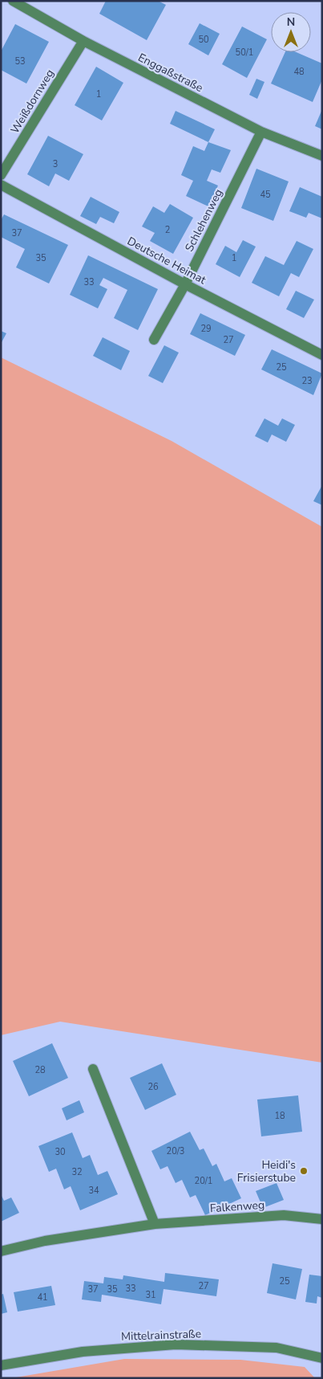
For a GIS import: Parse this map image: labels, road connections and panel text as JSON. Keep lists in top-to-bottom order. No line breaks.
{"streets":{"street":["Enggaßstraße","Weißdornweg","Schlehenweg","Deutsche Heimat","Falkenweg","Mittelrainstraße"]},"crossings":[["Enggaßstraße","Weißdornweg"],["Enggaßstraße","Schlehenweg"],["Schlehenweg","Deutsche Heimat"]],"places":["Heidi's Frisierstube"],"house_numbers":["50","50/1","53","48","1","3","45","2","37","35","1","33","29","27","25","23","28","26","18","20/3","30","32","20/1","34","25","27","33","37","35","31","41"],"north":"top"}
